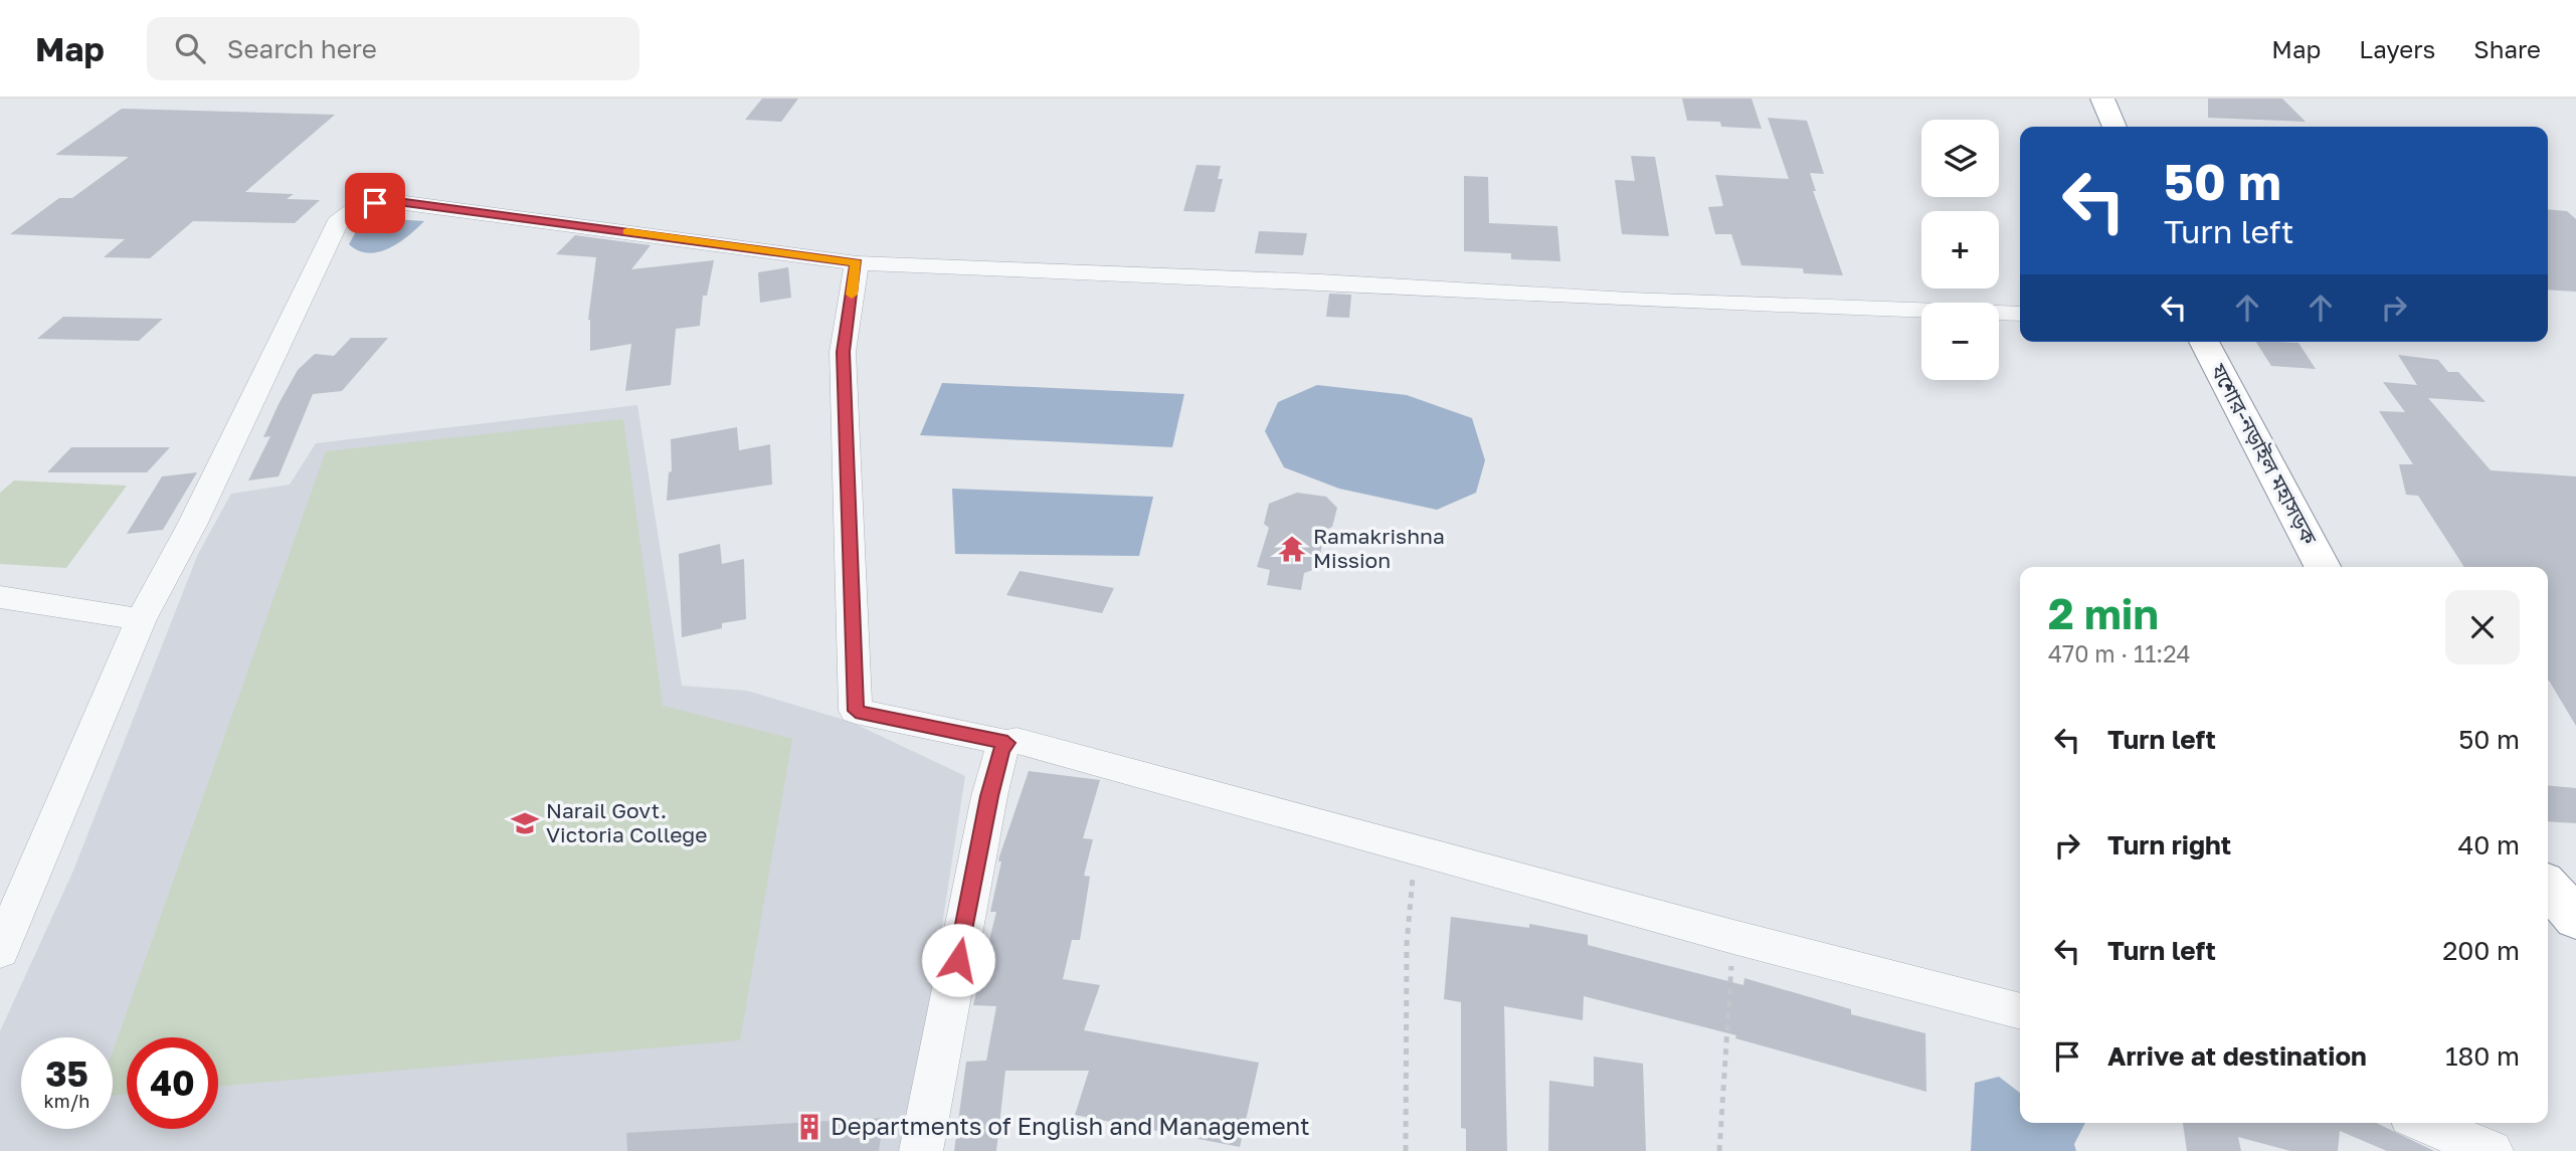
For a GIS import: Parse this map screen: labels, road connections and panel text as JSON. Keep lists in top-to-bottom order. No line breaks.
{"streets":{"highway":["যশোর-নড়াইল মহাসড়ক"]},"places":{"temple":["Ramakrishna Mission"],"school or university":["Narail Govt. Victoria College"],"building":["Departments of English and Management"]},"page":{"header":"Map","search":"Search here","nav":["Map","Layers","Share"],"map_buttons":["+","−"],"turn":["50 m","Turn left"],"heading":["2 min","470 m · 11:24"],"list":[{"name":"Turn left","value":"50 m"},{"name":"Turn right","value":"40 m"},{"name":"Turn left","value":"200 m"},{"name":"Arrive at destination","value":"180 m"}],"speed":"35 km/h","limit":"40"}}
